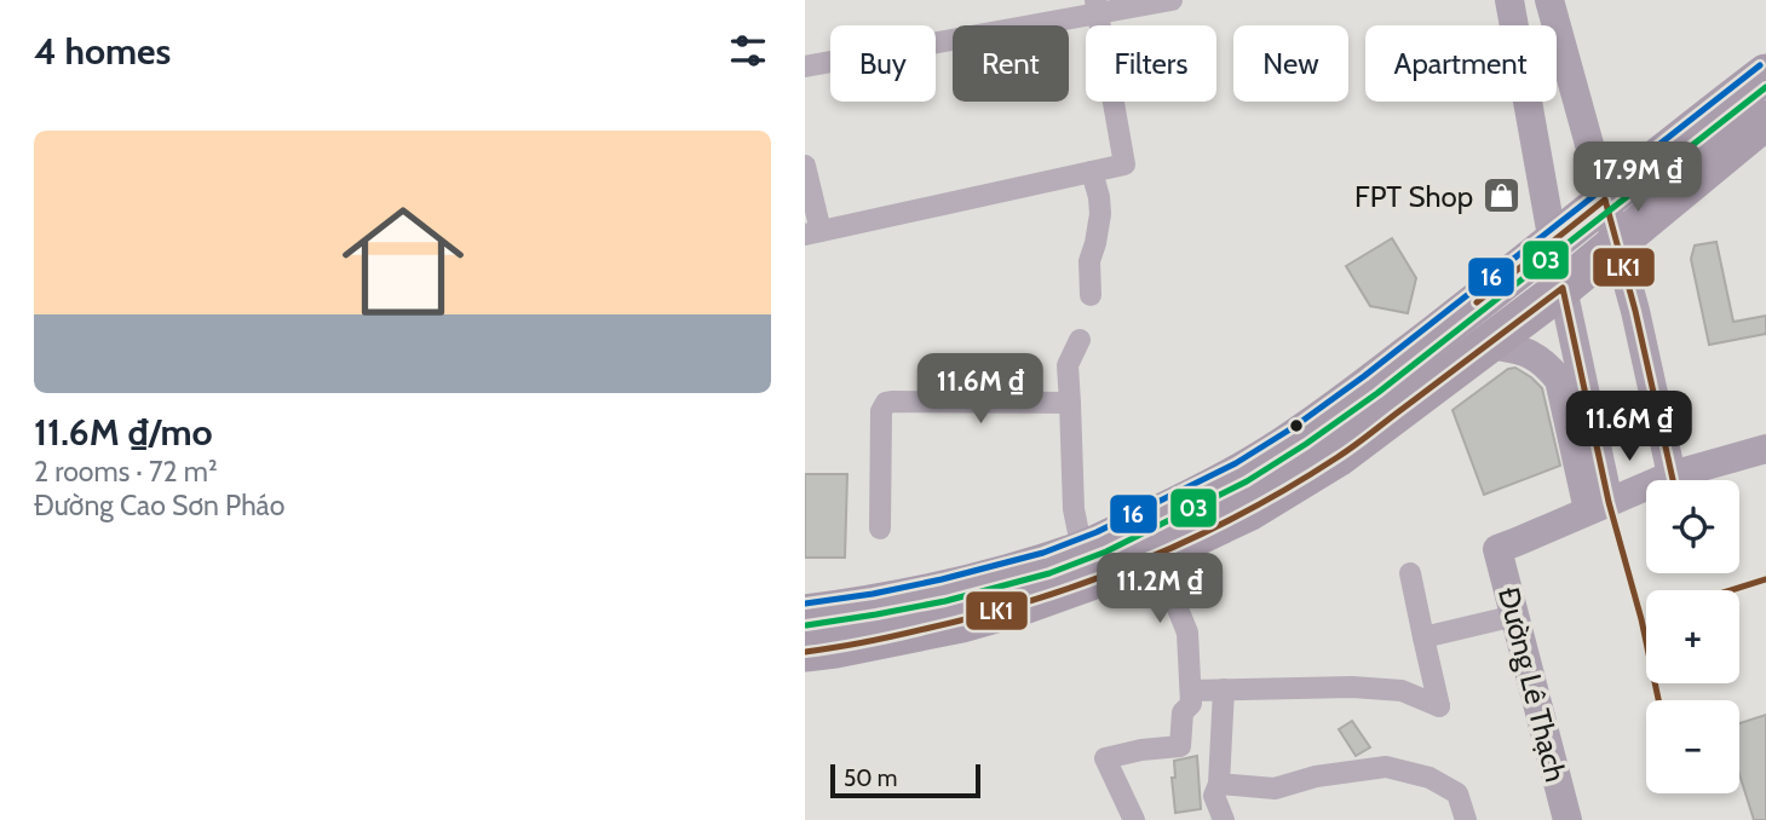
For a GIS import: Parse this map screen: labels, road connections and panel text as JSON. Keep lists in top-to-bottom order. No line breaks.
{"streets":{"street":["Đường Lê Thạch"]},"places":{"shop":["FPT Shop"]},"lines":["transit line 16","transit line 03","transit line LK1"],"scale_bar":"50 m","page":{"heading":"4 homes","chip":["Buy","Rent","Filters","New","Apartment"],"list":[{"name":"11.6M ₫/mo","note":"2 rooms · 72 m² · Đường Cao Sơn Pháo"}],"price":["17.9M ₫","11.6M ₫","11.6M ₫","11.2M ₫"],"map_buttons":["+","−"],"scale":"50 m"}}
